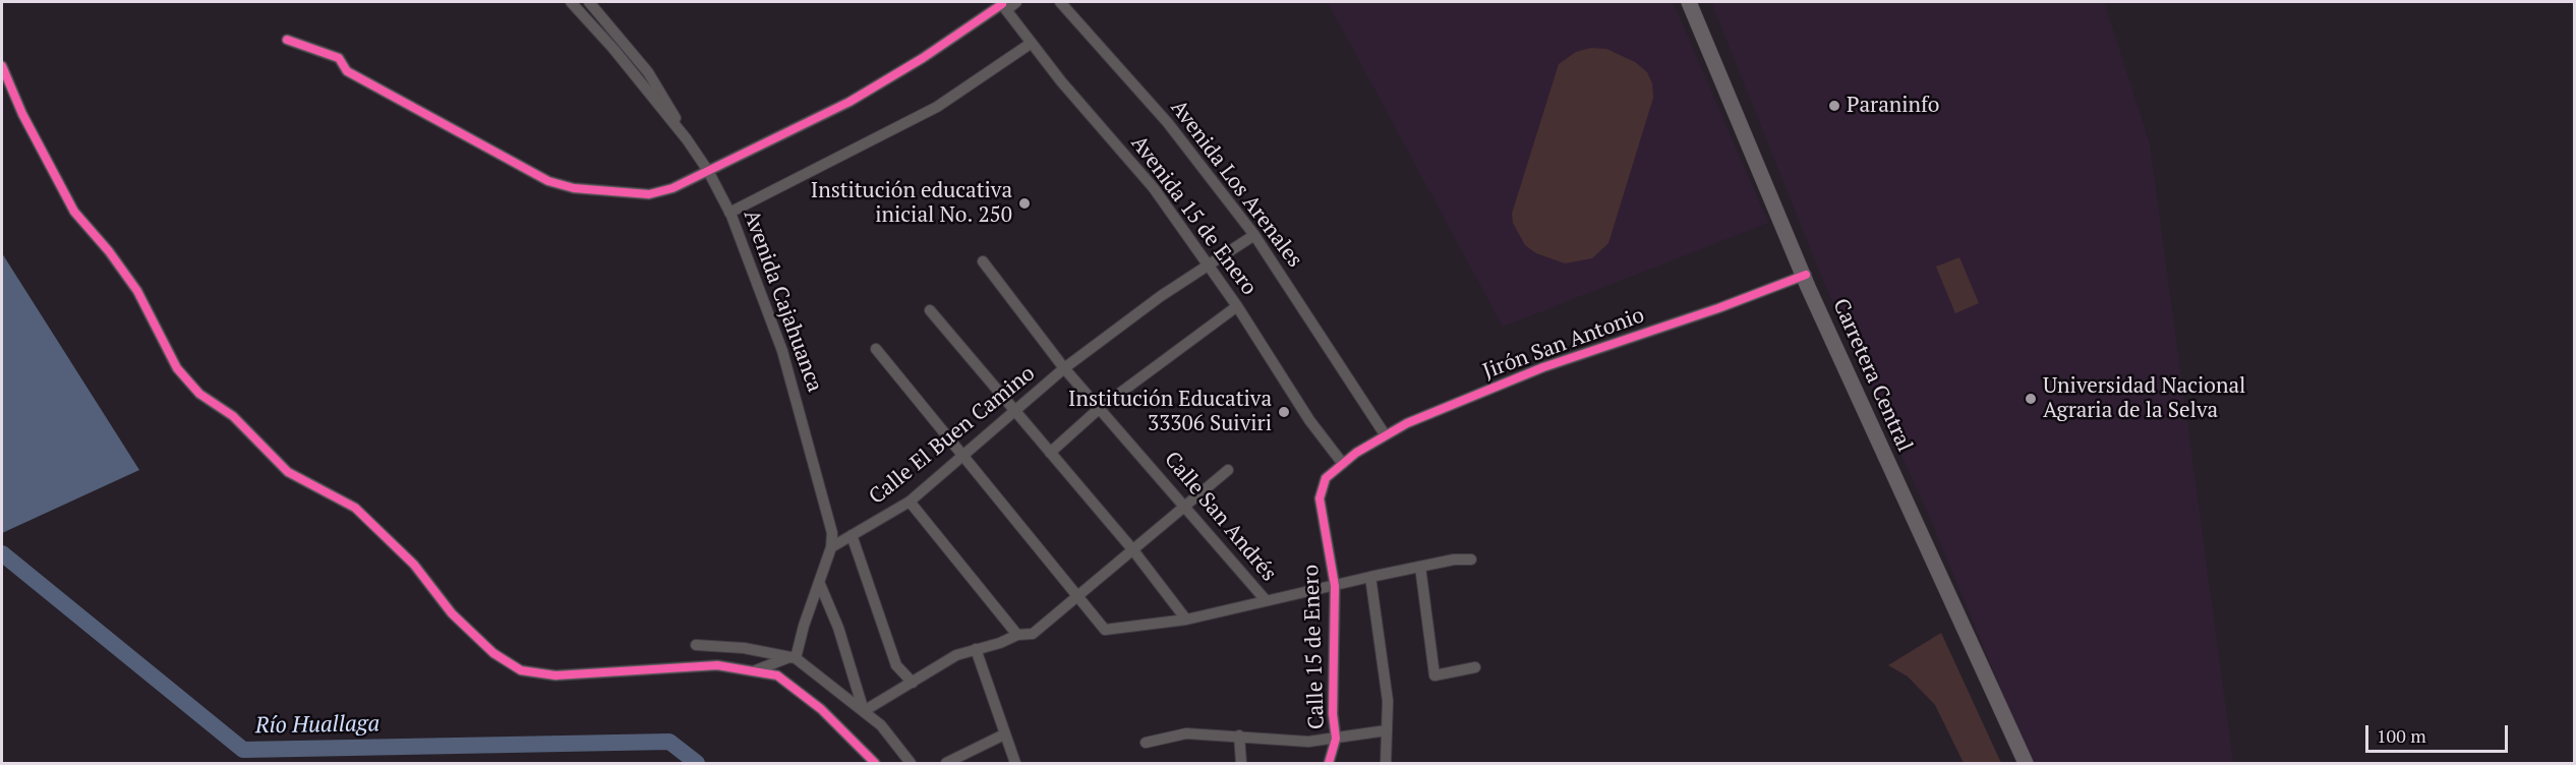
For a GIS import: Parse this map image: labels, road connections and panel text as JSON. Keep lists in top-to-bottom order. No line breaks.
{"streets":{"highway":["Carretera Central"],"street":["Avenida Los Arenales","Avenida 15 de Enero","Avenida Cajahuanca","Jirón San Antonio","Calle El Buen Camino","Calle San Andrés","Calle 15 de Enero"]},"crossings":[["Avenida Los Arenales","Jirón San Antonio"],["Avenida Los Arenales","Calle El Buen Camino"],["Avenida 15 de Enero","Jirón San Antonio"],["Avenida 15 de Enero","Calle El Buen Camino"],["Avenida 15 de Enero","Calle 15 de Enero"],["Avenida Cajahuanca","Calle El Buen Camino"],["Jirón San Antonio","Carretera Central"],["Jirón San Antonio","Calle 15 de Enero"],["Calle El Buen Camino","Calle San Andrés"]],"water":["Río Huallaga"],"places":["Paraninfo","Institución educativa inicial No. 250","Universidad Nacional Agraria de la Selva","Institución Educativa 33306 Suiviri"],"scale_bar":"100 m"}
